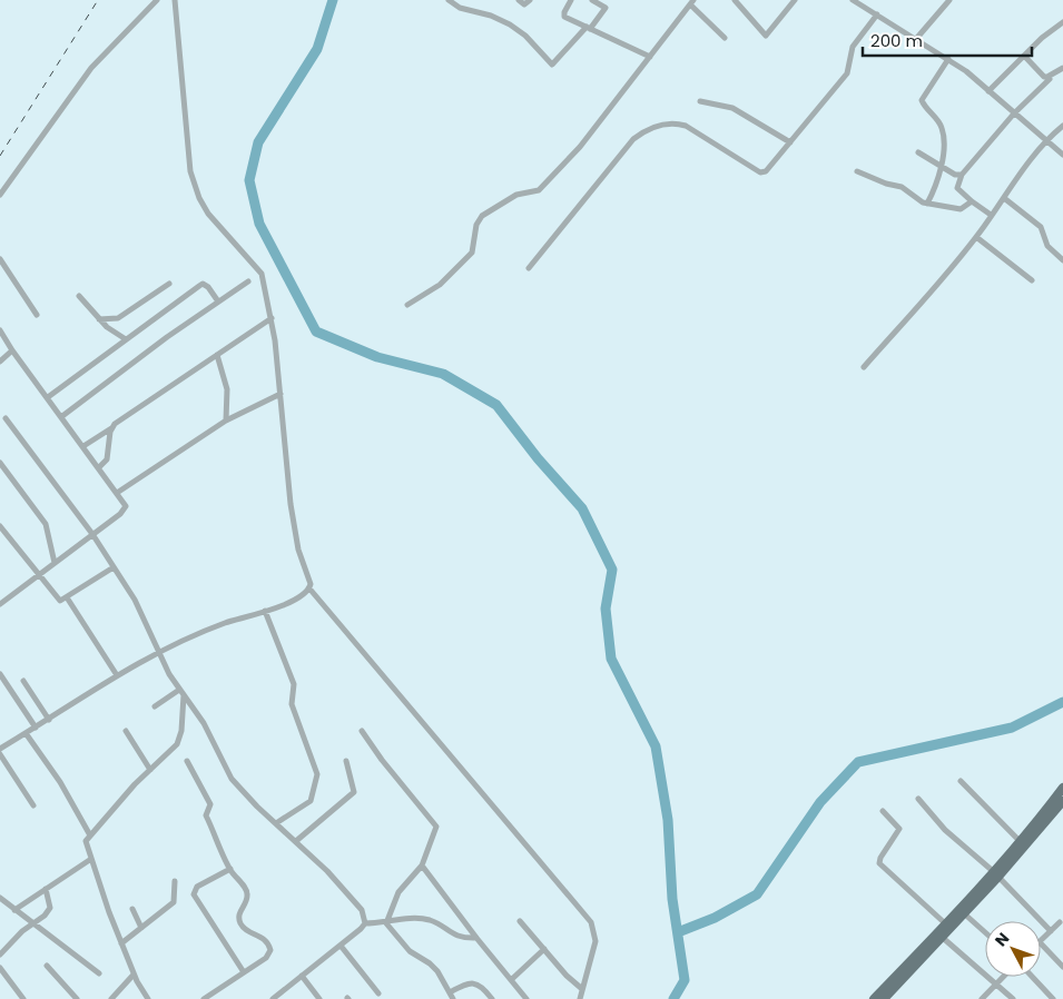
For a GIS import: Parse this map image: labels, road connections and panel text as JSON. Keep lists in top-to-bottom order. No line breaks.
{"scale_bar":"200 m","north":"top left"}
